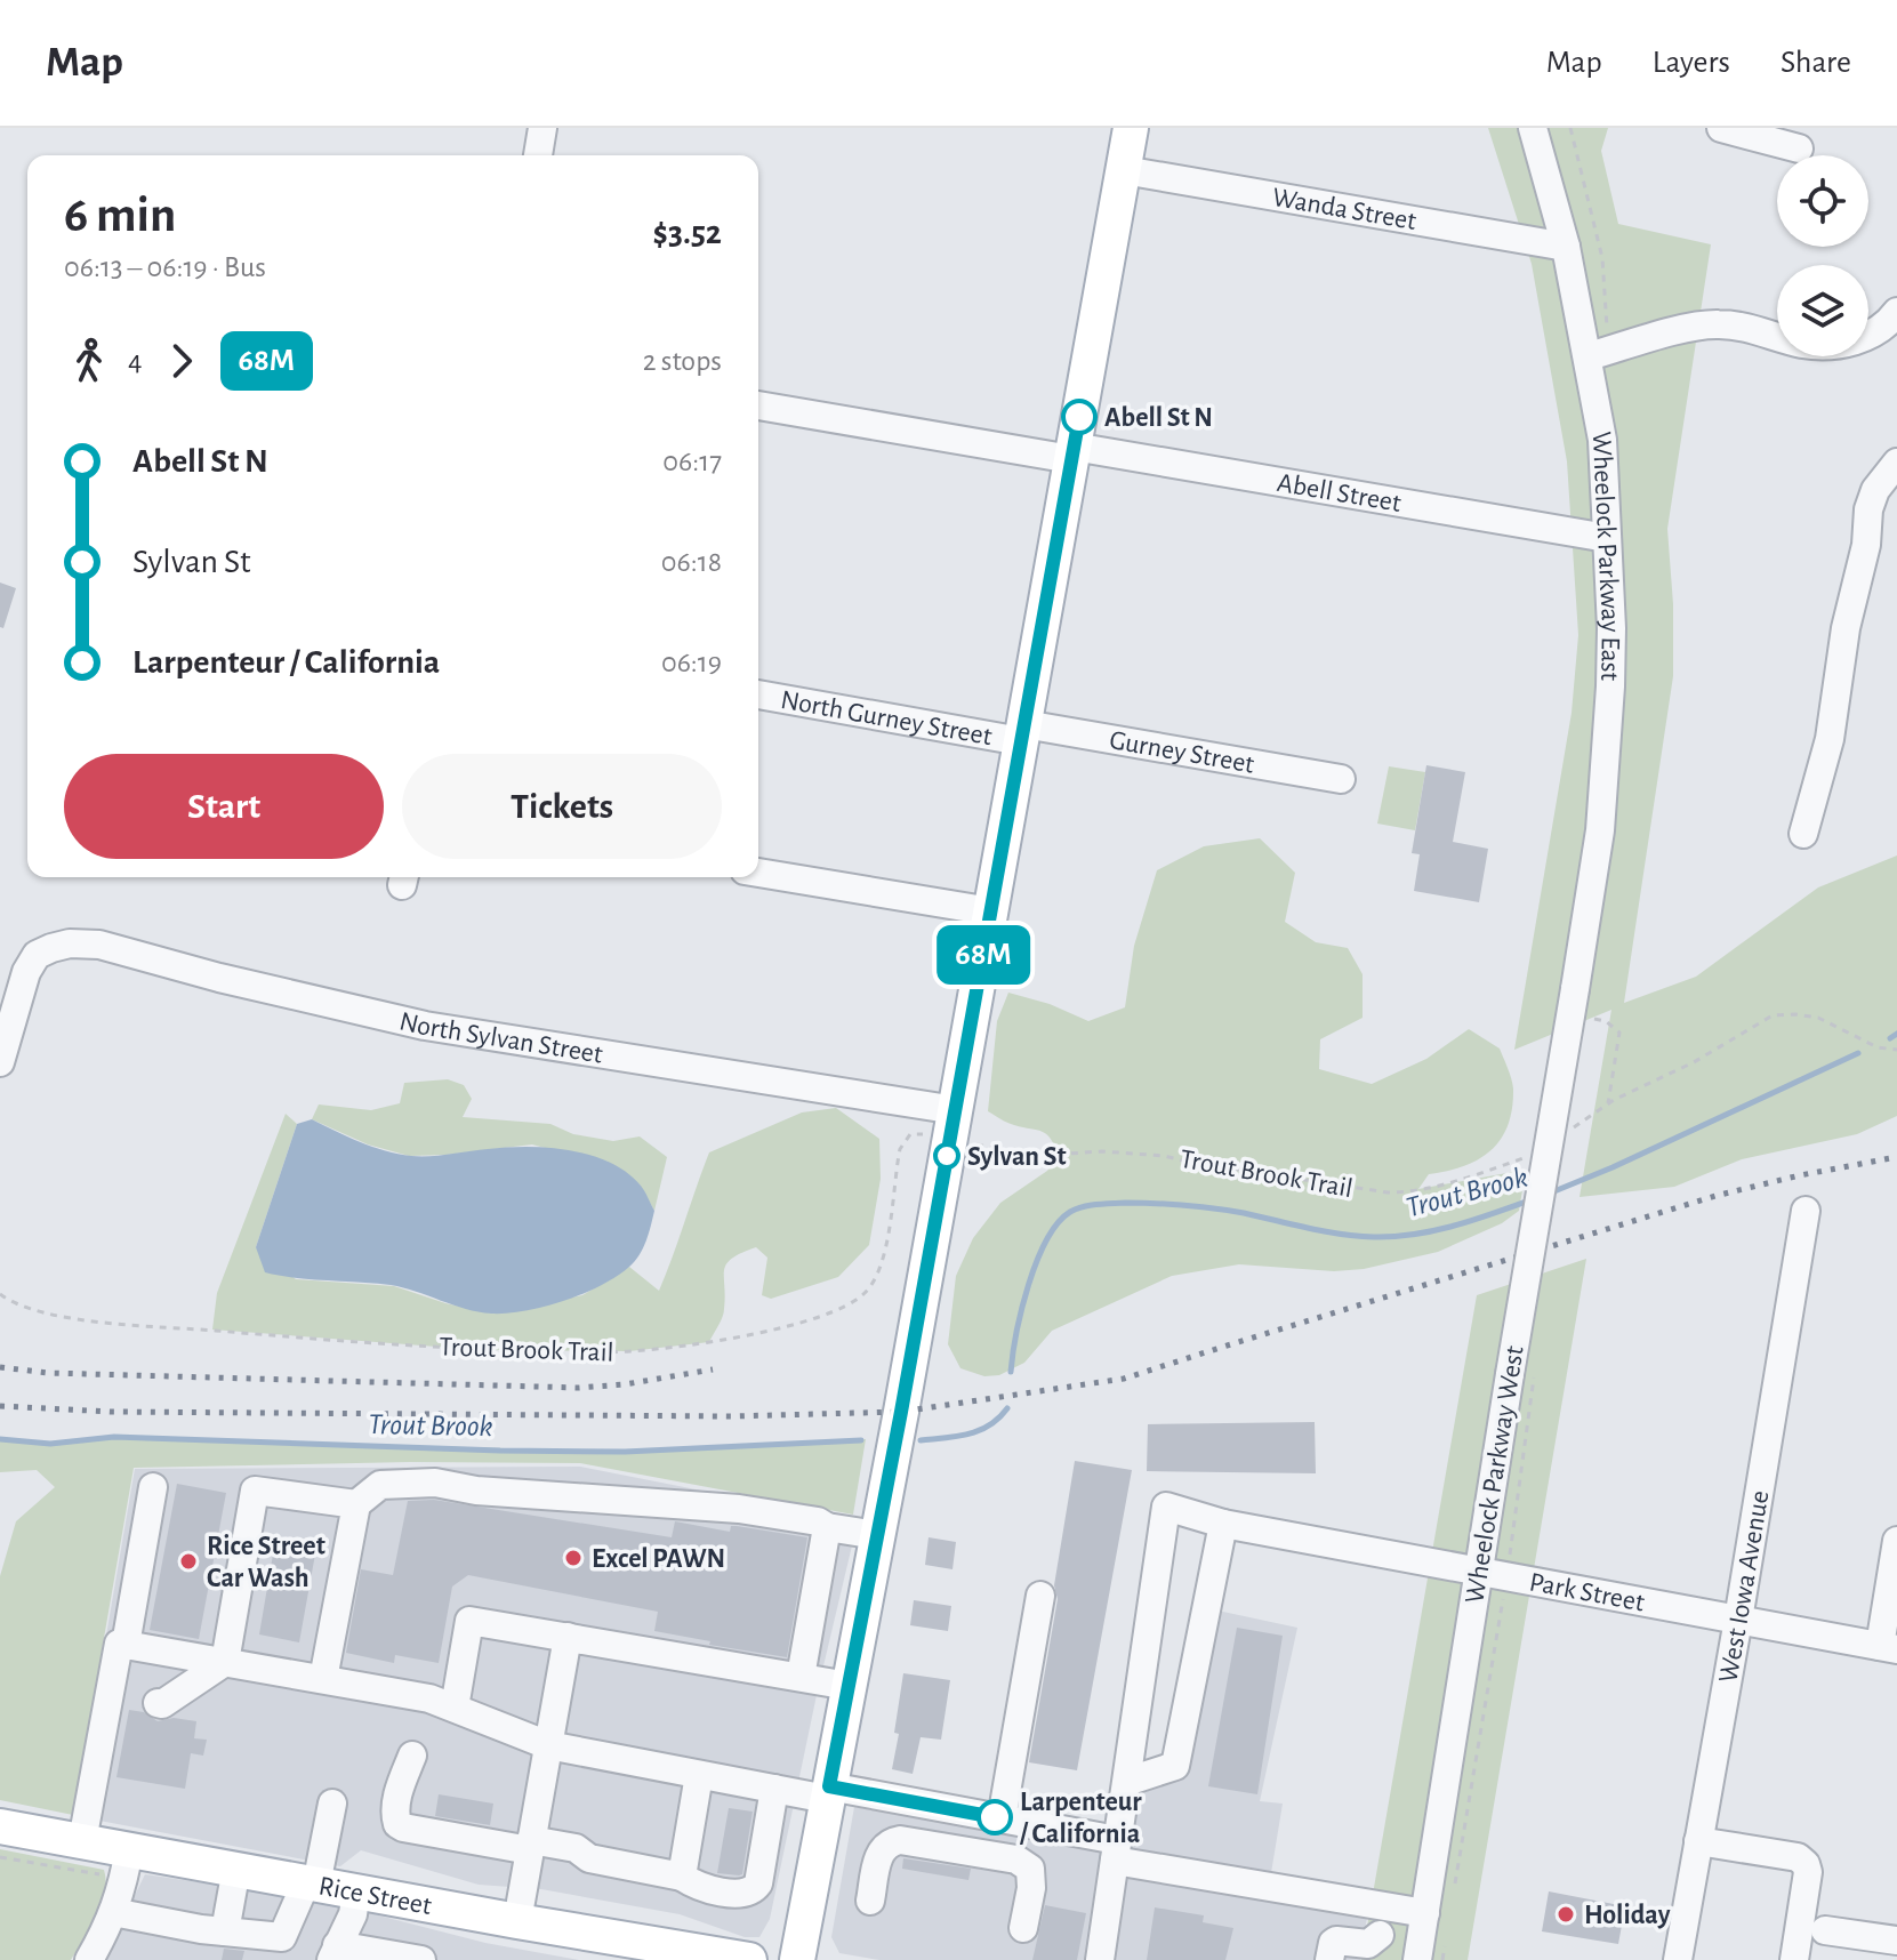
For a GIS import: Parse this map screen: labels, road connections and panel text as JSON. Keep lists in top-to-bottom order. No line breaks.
{"streets":{"main road":["Rice Street"],"street":["Wanda Street","Abell Street","Wheelock Parkway East","North Gurney Street","Gurney Street","North Sylvan Street","Wheelock Parkway West","West Iowa Avenue","Park Street"],"path":["Trout Brook Trail"]},"crossings":[["Wanda Street","Wheelock Parkway East"],["Abell Street","Wheelock Parkway East"],["Wheelock Parkway East","Wheelock Parkway West"],["North Gurney Street","Gurney Street"],["Wheelock Parkway West","Park Street"],["West Iowa Avenue","Park Street"]],"water":["Trout Brook"],"places":["Abell St N","Sylvan St","Excel PAWN","Rice Street Car Wash","Larpenteur / California","Holiday"],"lines":["bus line 68M"],"page":{"header":"Map","nav":["Map","Layers","Share"],"on_map":"68M","heading":["6 min","06:13 – 06:19 · Bus","$3.52"],"legs":["4","68M","2 stops"],"list":[{"name":"Abell St N","value":"06:17"},{"name":"Sylvan St","value":"06:18"},{"name":"Larpenteur / California","value":"06:19"}],"buttons":["Start","Tickets"]}}
